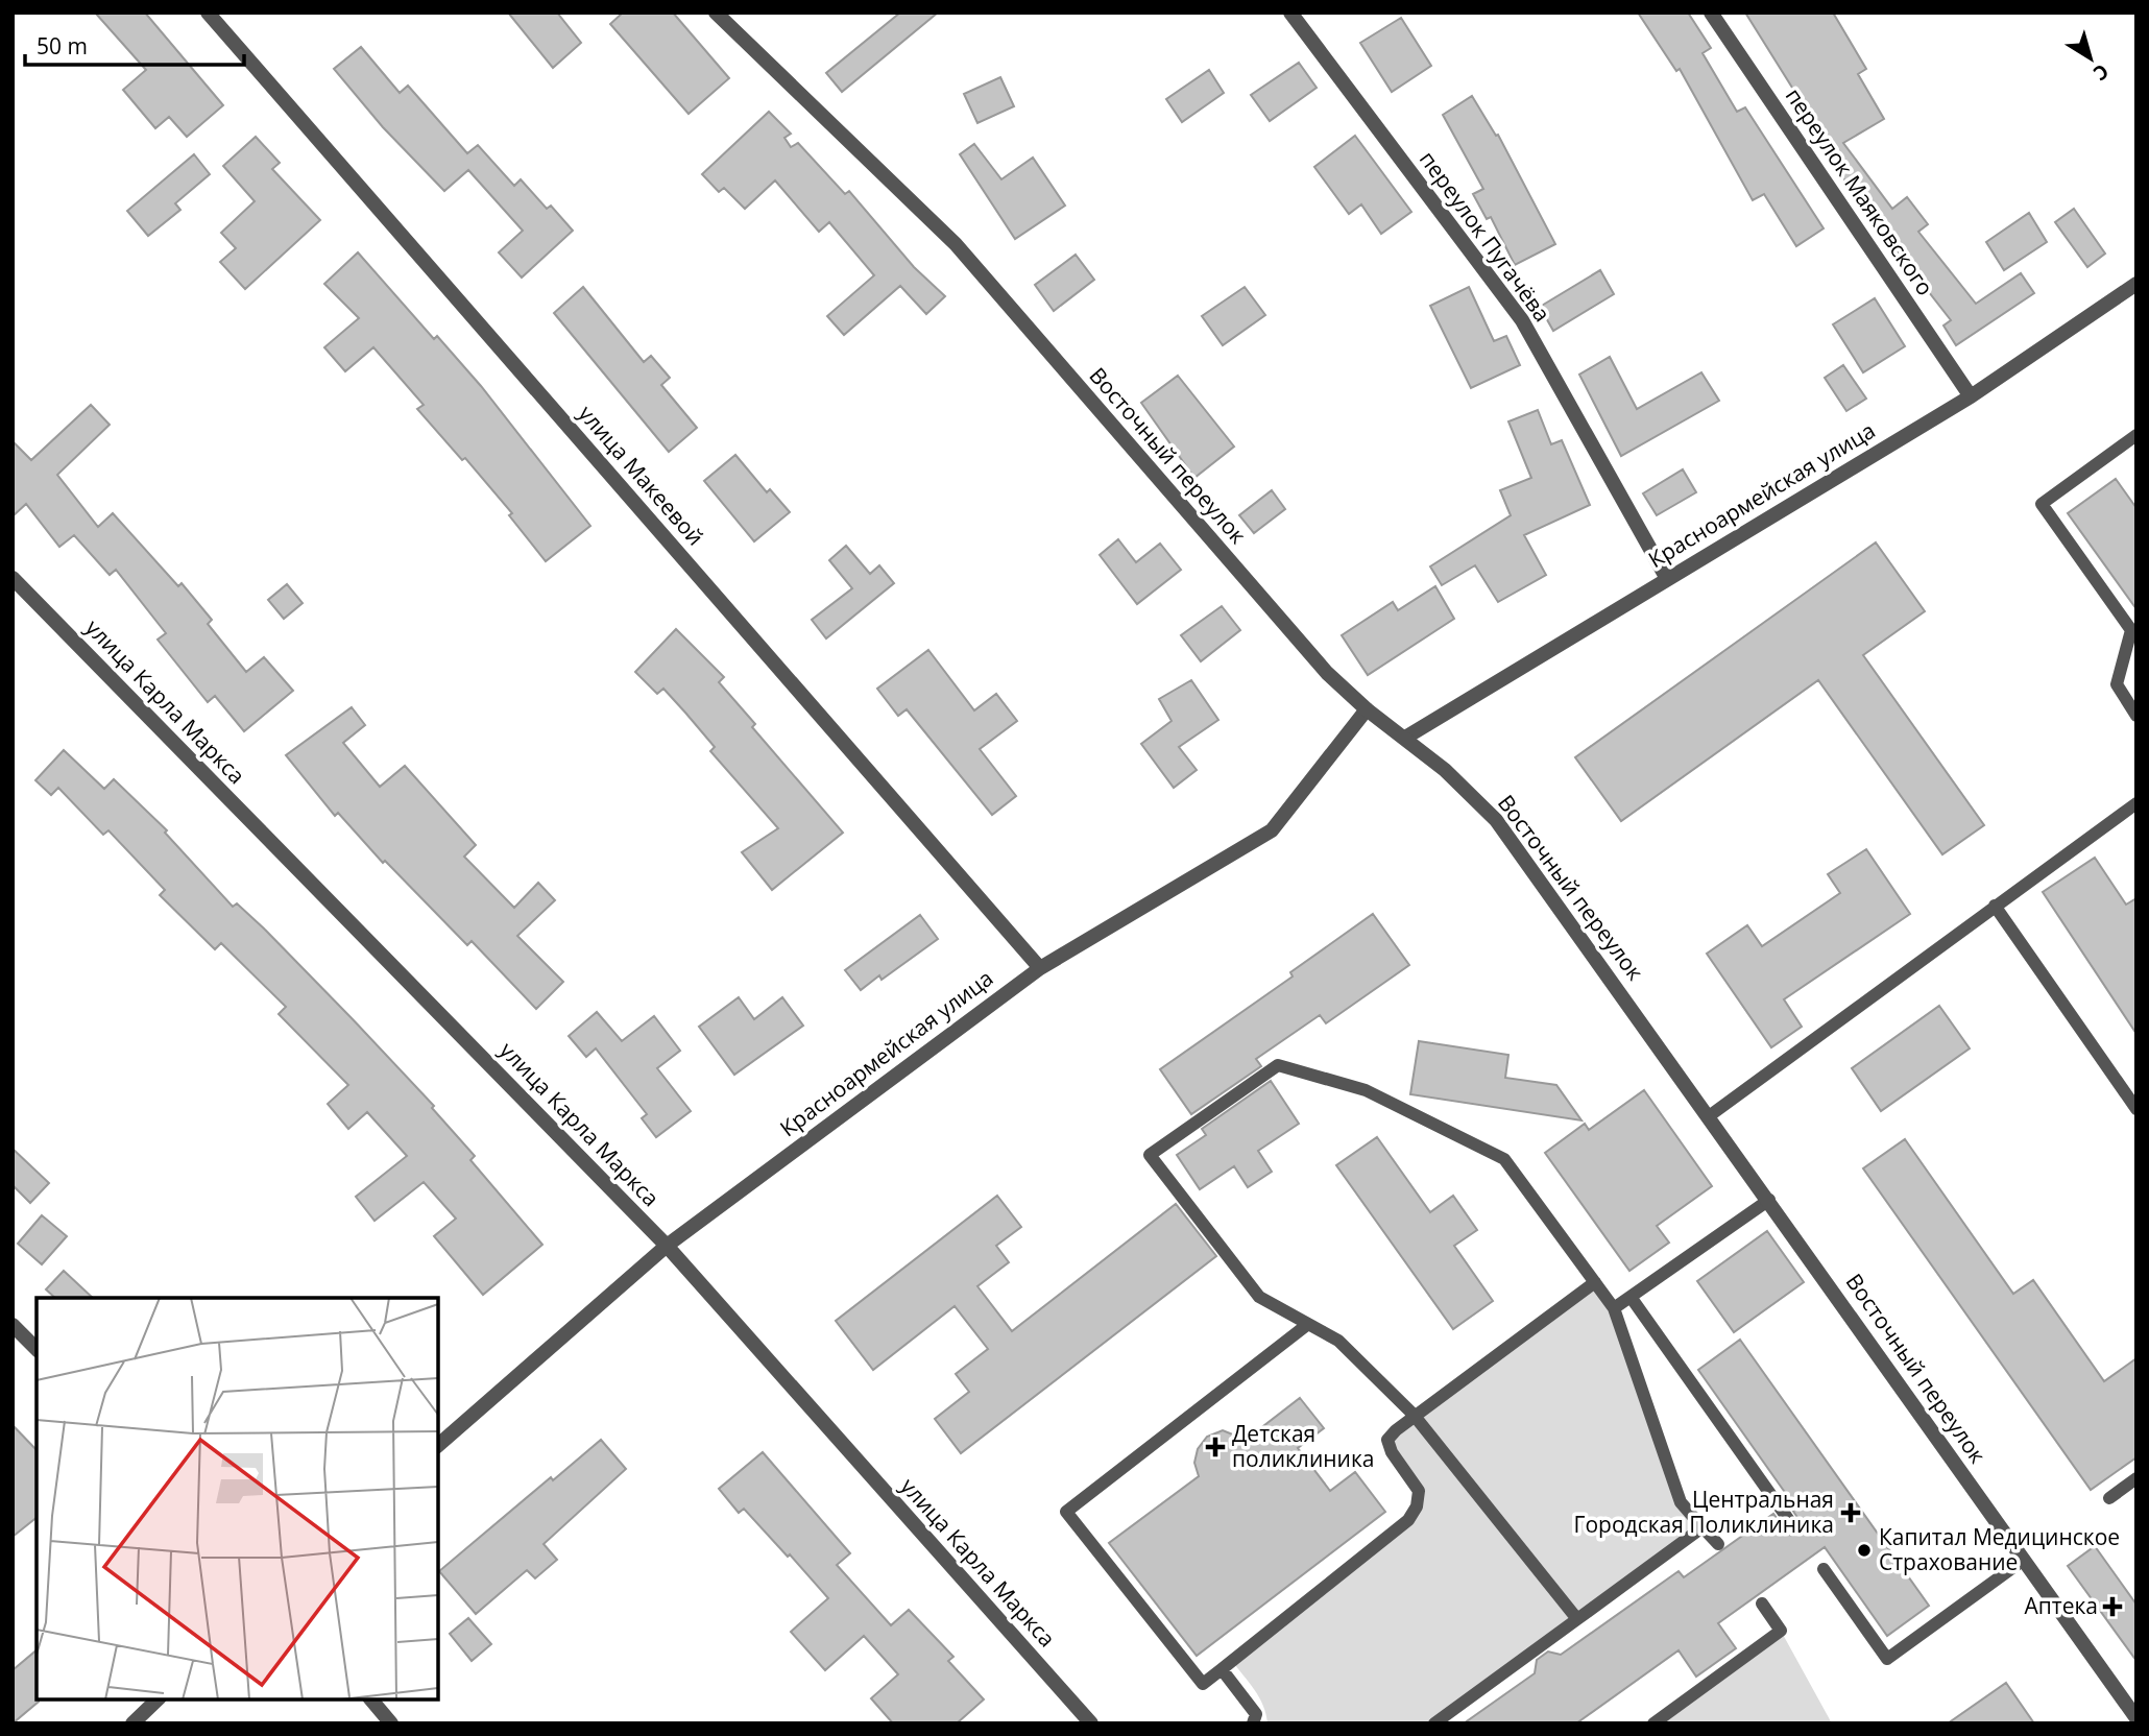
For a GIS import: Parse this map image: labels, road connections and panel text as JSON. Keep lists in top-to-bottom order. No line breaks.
{"streets":{"street":["переулок Маяковского","переулок Пугачёва","Восточный переулок","улица Макеевой","Красноармейская улица","улица Карла Маркса"]},"crossings":[["переулок Маяковского","Красноармейская улица"],["переулок Пугачёва","Красноармейская улица"],["Восточный переулок","Красноармейская улица"],["улица Макеевой","Красноармейская улица"],["Красноармейская улица","улица Карла Маркса"]],"places":{"health":["Детская поликлиника","Центральная Городская Поликлиника","Аптека"],"other":["Капитал Медицинское Страхование"]},"scale_bar":"50 m","north":"bottom right"}
